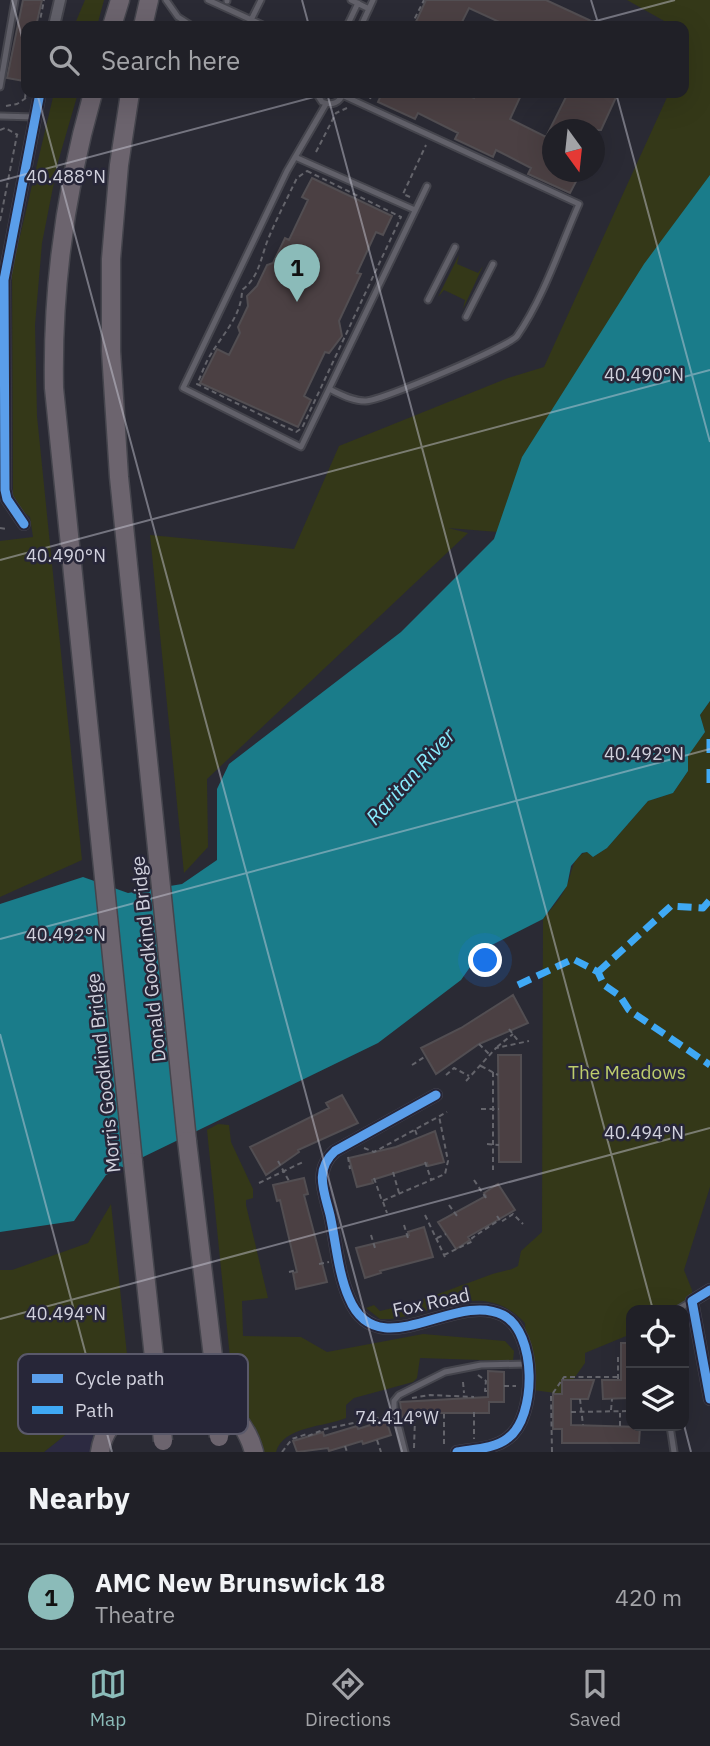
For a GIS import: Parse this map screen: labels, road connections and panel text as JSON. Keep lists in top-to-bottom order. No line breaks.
{"streets":{"highway":["Donald Goodkind Bridge","Morris Goodkind Bridge"],"street":["Fox Road"]},"water":["Raritan River"],"parks":["The Meadows"],"legend":["Cycle path","Path"],"north":"bottom","page":{"search":"Search here","pins":"1","heading":"Nearby","list":[{"mark":"1","name":"AMC New Brunswick 18","note":"Theatre","value":"420 m"}],"nav":["Map","Directions","Saved"]},"coordinates":["40.488°N","40.490°N","40.492°N","40.494°N","74.414°W"]}
